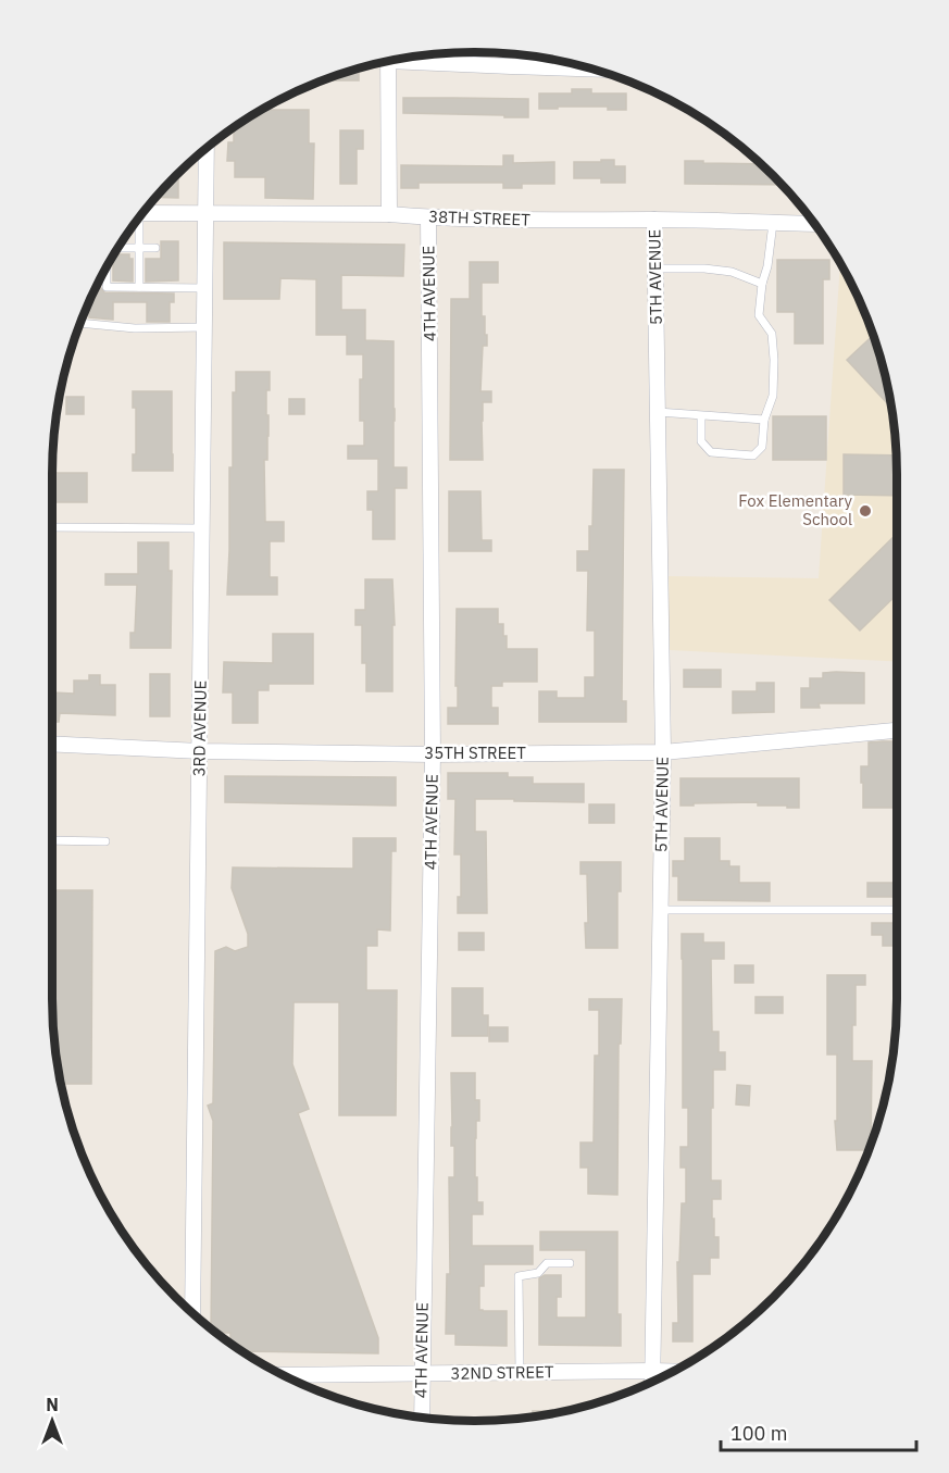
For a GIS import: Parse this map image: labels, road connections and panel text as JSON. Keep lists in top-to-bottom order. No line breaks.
{"streets":{"street":["38TH STREET","5TH AVENUE","4TH AVENUE","3RD AVENUE","35TH STREET","32ND STREET"]},"crossings":[["38TH STREET","5TH AVENUE"],["38TH STREET","4TH AVENUE"],["38TH STREET","3RD AVENUE"],["5TH AVENUE","35TH STREET"],["5TH AVENUE","32ND STREET"],["4TH AVENUE","35TH STREET"],["4TH AVENUE","32ND STREET"],["3RD AVENUE","35TH STREET"]],"places":["Fox Elementary School"],"scale_bar":"100 m","north":"top"}
